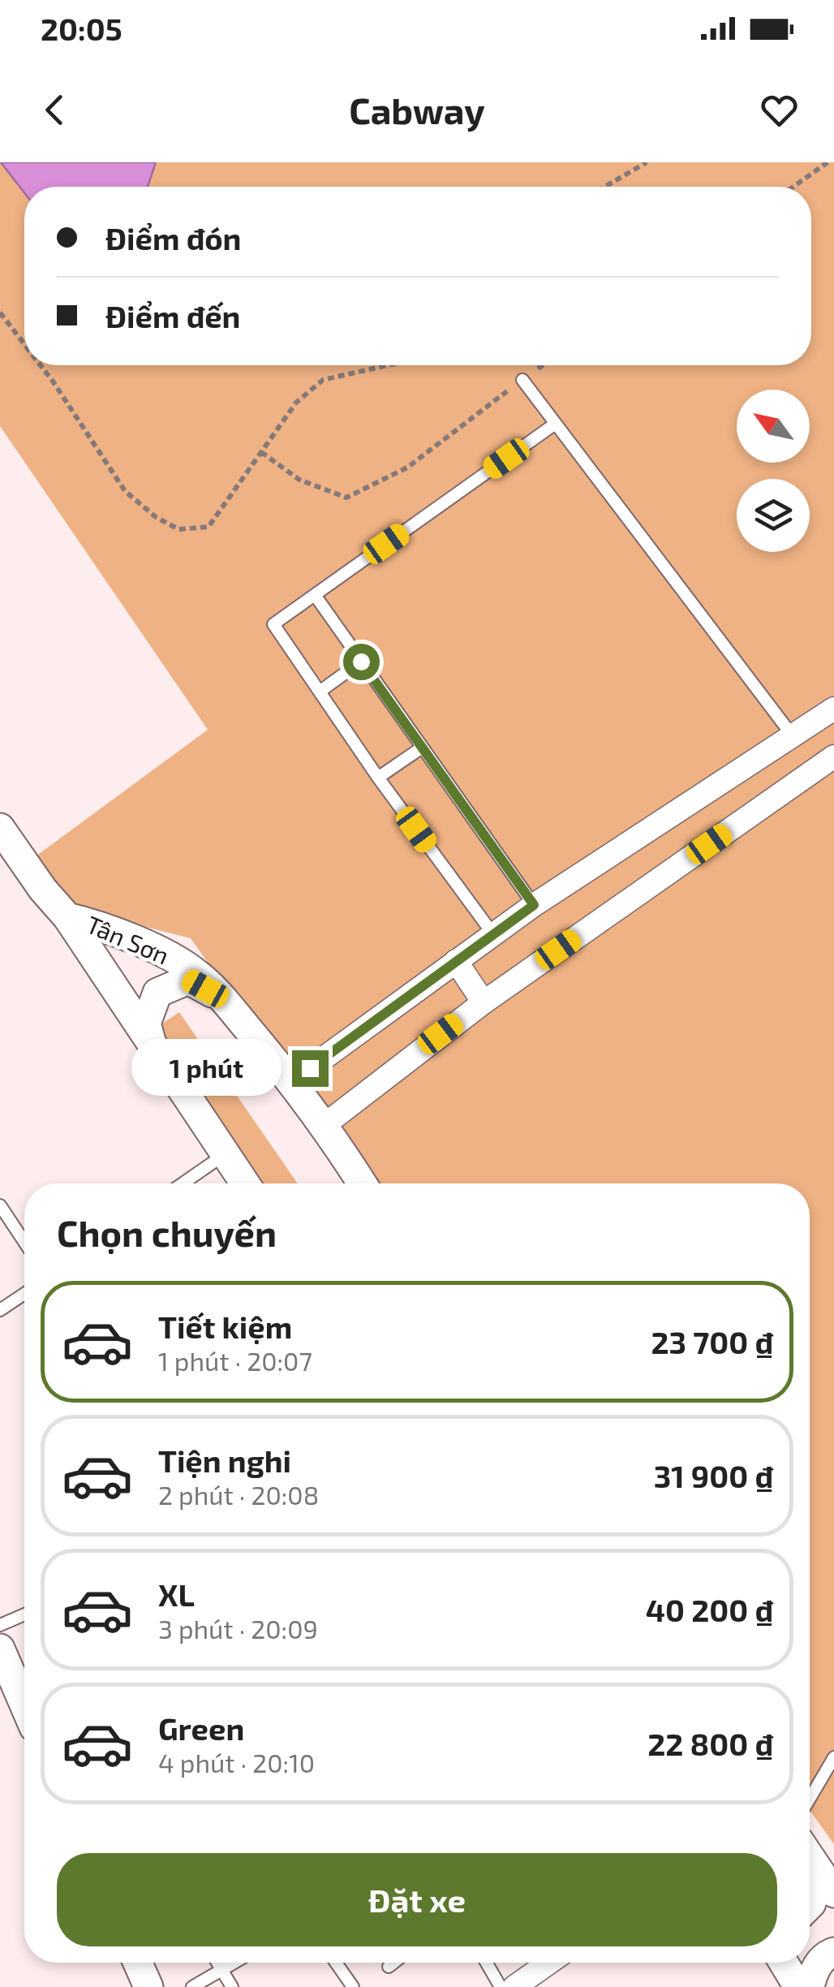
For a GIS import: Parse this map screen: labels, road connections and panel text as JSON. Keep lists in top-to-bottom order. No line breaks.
{"streets":{"street":["Tân Sơn"]},"north":"top left","page":{"status":"20:05","header":"Cabway","banner":["Điểm đón","Điểm đến"],"bubble":"1 phút","heading":"Chọn chuyến","list":[{"name":"Tiết kiệm","note":"1 phút · 20:07","value":"23 700 ₫"},{"name":"Tiện nghi","note":"2 phút · 20:08","value":"31 900 ₫"},{"name":"XL","note":"3 phút · 20:09","value":"40 200 ₫"},{"name":"Green","note":"4 phút · 20:10","value":"22 800 ₫"}],"buttons":"Đặt xe"}}
